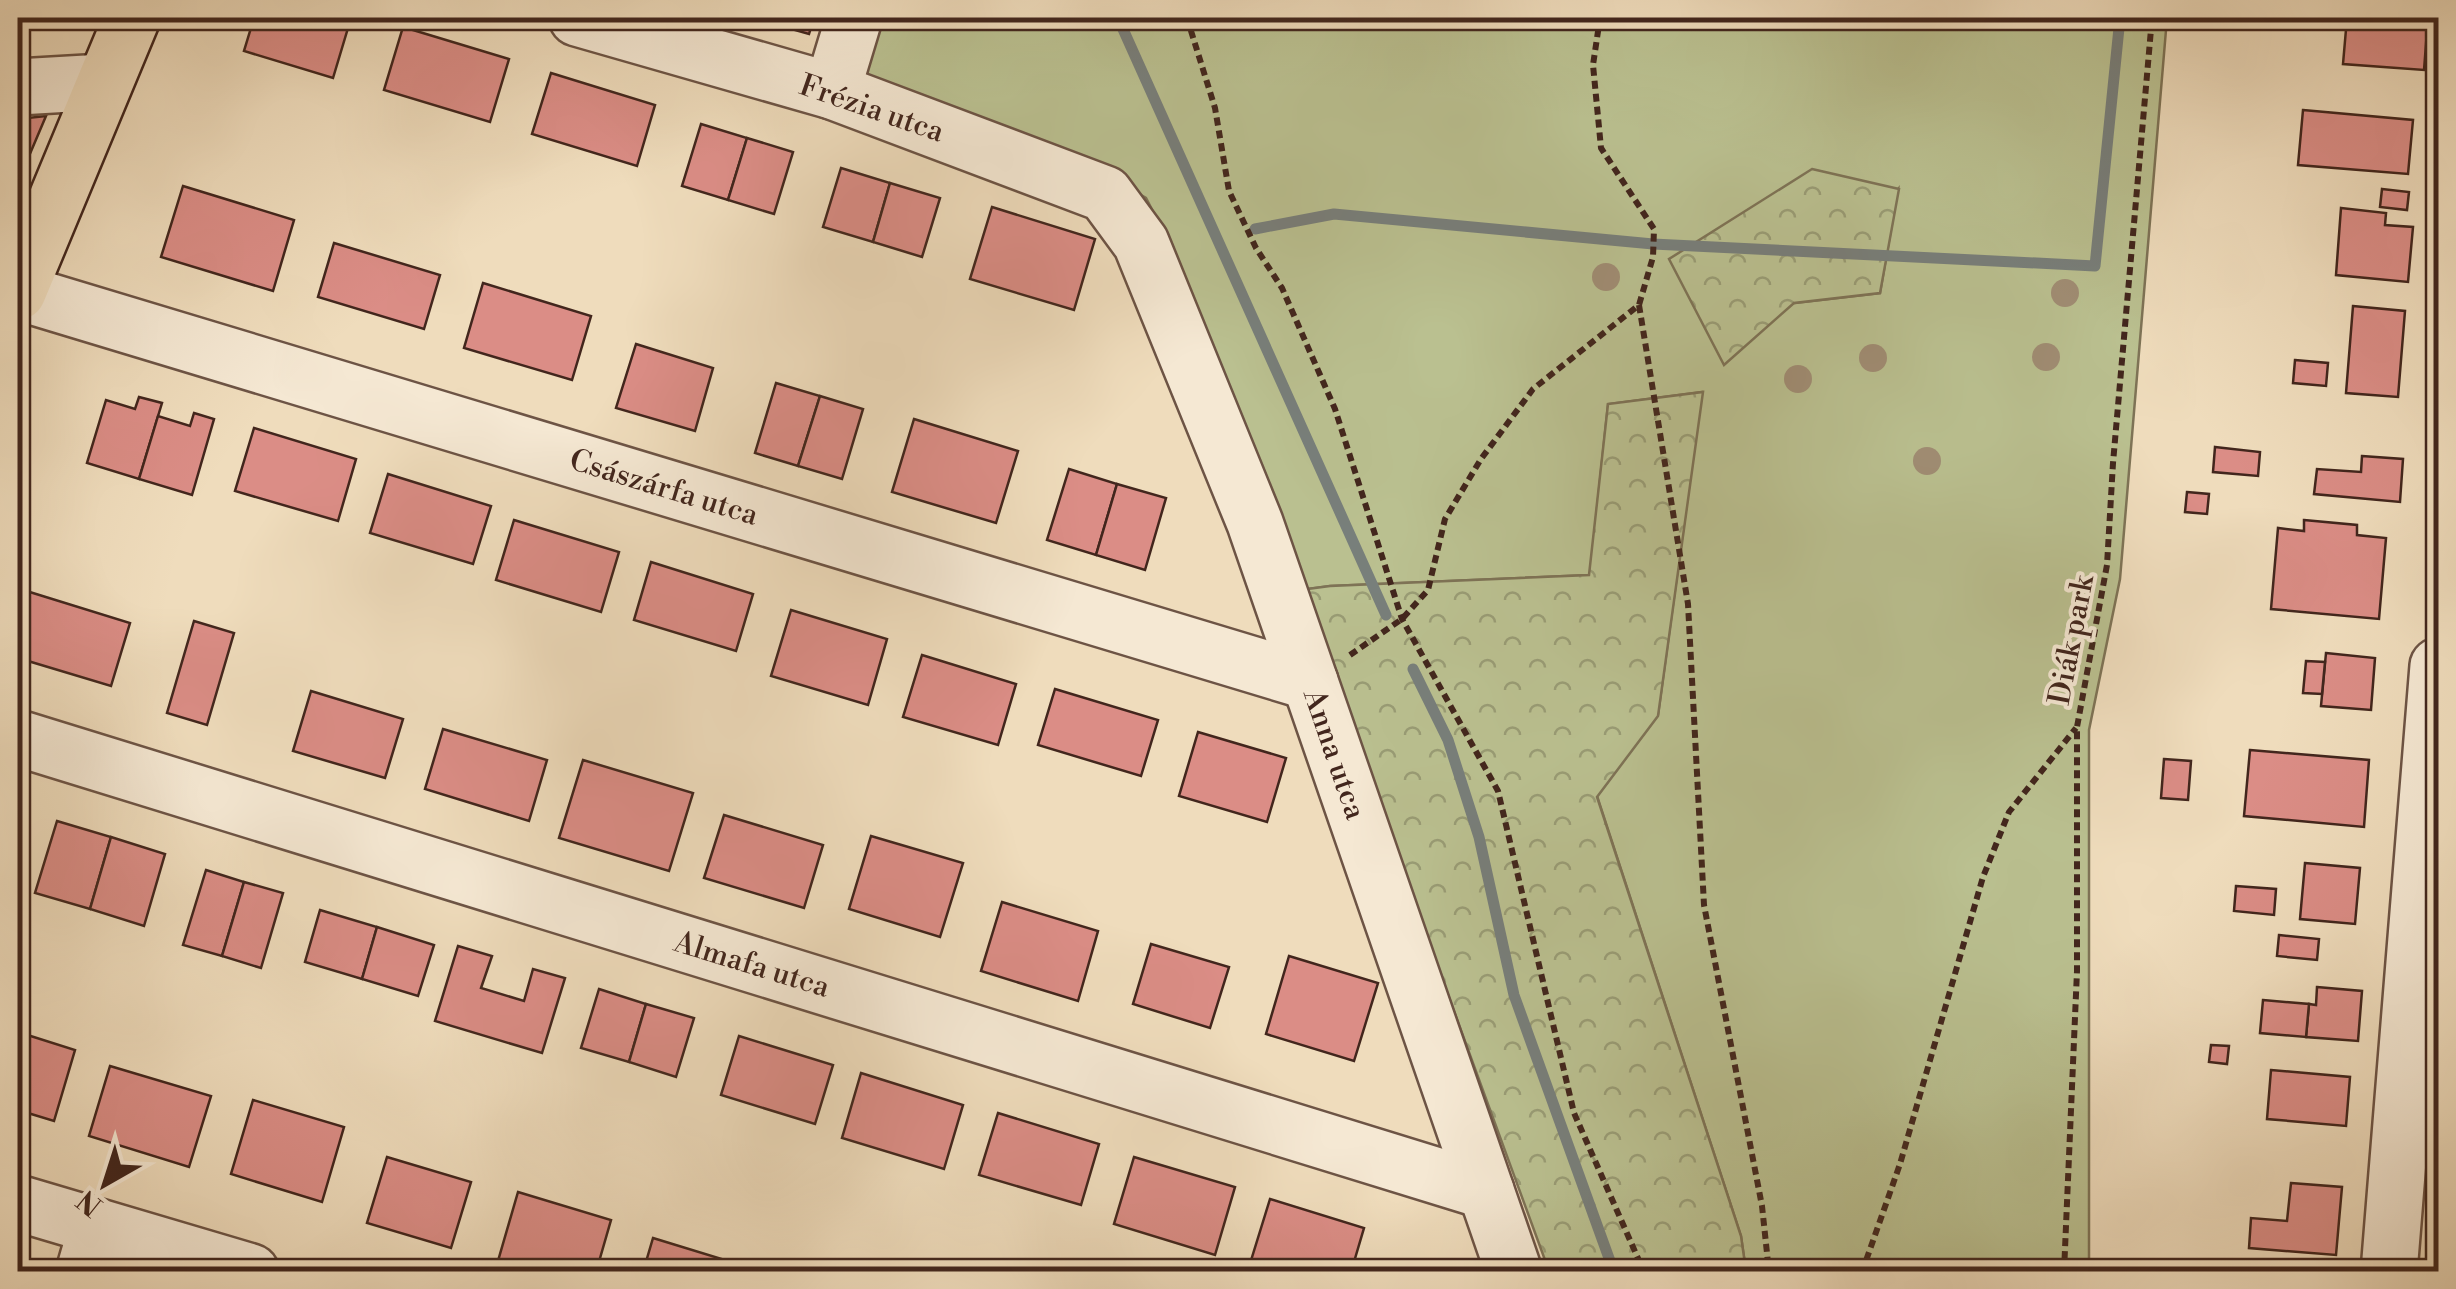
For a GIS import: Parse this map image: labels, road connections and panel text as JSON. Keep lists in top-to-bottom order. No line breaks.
{"streets":{"street":["Frézia utca","Császárfa utca","Anna utca","Almafa utca"],"path":["Diák park"]},"crossings":[["Frézia utca","Anna utca"],["Császárfa utca","Anna utca"],["Anna utca","Almafa utca"]],"north":"bottom left"}
